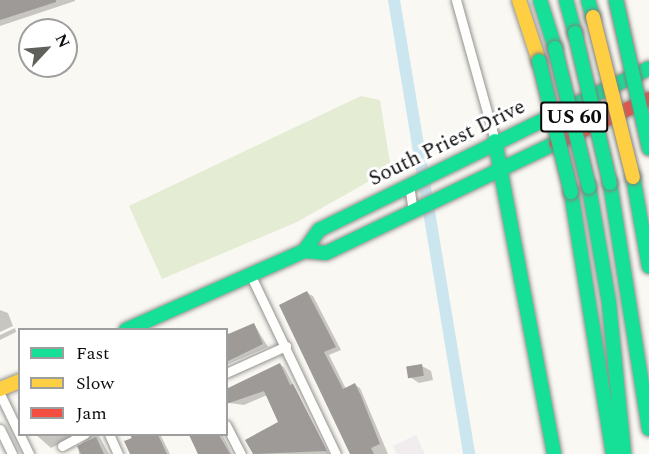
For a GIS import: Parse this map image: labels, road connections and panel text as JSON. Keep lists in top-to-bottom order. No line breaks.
{"streets":{"main road":["US 60","South Priest Drive"]},"legend":["Fast","Slow","Jam"],"north":"top right"}
